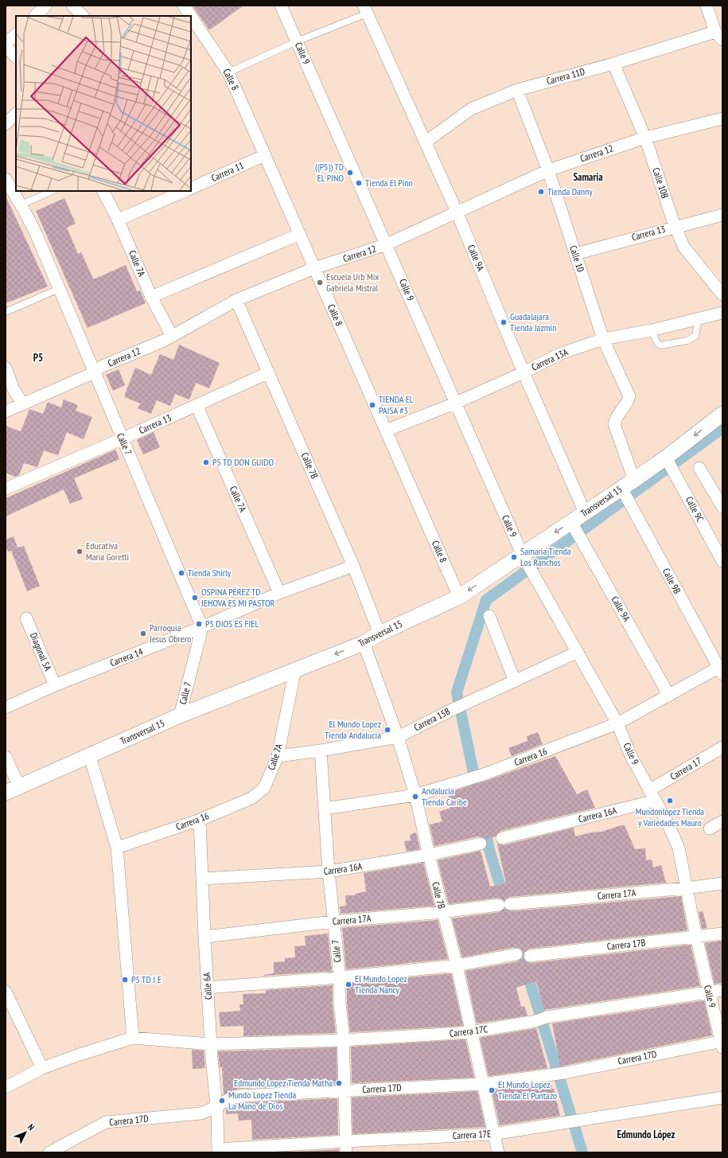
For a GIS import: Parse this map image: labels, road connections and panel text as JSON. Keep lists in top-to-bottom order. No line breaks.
{"streets":{"street":["Calle 9","Carrera 11D","Calle 8","Carrera 12","Carrera 11","Calle 10B","Carrera 13","Calle 9A","Calle 10","Calle 7A","Carrera 13A","Calle 7","Calle 7B","Transversal 15","Calle 9C","Calle 9B","Diagonal 5A","Carrera 14","Carrera 15B","Carrera 16","Carrera 17","Carrera 16A","Carrera 17A","Carrera 17B","Calle 6A","Carrera 17C","Carrera 17D","Carrera 17E"]},"crossings":[["Calle 9","Carrera 12"],["Calle 9","Carrera 13A"],["Calle 9","Transversal 15"],["Calle 9","Carrera 15B"],["Calle 9","Carrera 16"],["Calle 9","Carrera 17"],["Calle 9","Carrera 16A"],["Calle 9","Carrera 17A"],["Calle 9","Carrera 17B"],["Calle 9","Carrera 17C"],["Calle 9","Carrera 17D"],["Carrera 11D","Calle 10B"],["Carrera 11D","Calle 9A"],["Carrera 11D","Calle 10"],["Calle 8","Carrera 12"],["Calle 8","Carrera 11"],["Calle 8","Carrera 13A"],["Calle 8","Transversal 15"],["Carrera 12","Calle 10B"],["Carrera 12","Calle 9A"],["Carrera 12","Calle 10"],["Carrera 12","Calle 7A"],["Carrera 12","Calle 7"],["Carrera 12","Calle 7B"],["Calle 10B","Carrera 13"],["Carrera 13","Calle 10"],["Carrera 13","Calle 7A"],["Carrera 13","Calle 7"],["Carrera 13","Calle 7B"],["Calle 9A","Carrera 13A"],["Calle 9A","Transversal 15"],["Calle 9A","Carrera 16"],["Calle 10","Carrera 13A"],["Calle 10","Transversal 15"],["Calle 7A","Transversal 15"],["Calle 7A","Carrera 14"],["Calle 7A","Carrera 15B"],["Calle 7A","Carrera 16"],["Calle 7","Transversal 15"],["Calle 7","Carrera 14"],["Calle 7","Carrera 15B"],["Calle 7","Carrera 16"],["Calle 7","Carrera 16A"],["Calle 7","Carrera 17A"],["Calle 7","Carrera 17C"],["Calle 7","Carrera 17D"],["Calle 7","Carrera 17E"],["Calle 7B","Transversal 15"],["Calle 7B","Carrera 14"],["Calle 7B","Carrera 15B"],["Calle 7B","Carrera 16"],["Calle 7B","Carrera 16A"],["Calle 7B","Carrera 17A"],["Calle 7B","Carrera 17C"],["Calle 7B","Carrera 17D"],["Calle 7B","Carrera 17E"],["Transversal 15","Calle 9C"],["Transversal 15","Calle 9B"],["Calle 9B","Carrera 16"],["Diagonal 5A","Carrera 14"],["Carrera 16","Calle 6A"],["Carrera 17","Carrera 16A"],["Carrera 16A","Calle 6A"],["Carrera 17A","Calle 6A"],["Calle 6A","Carrera 17C"],["Calle 6A","Carrera 17D"],["Calle 6A","Carrera 17E"]],"districts":["Samaria","P5","Edmundo López"],"places":["((P5)) TD EL PINO","Tienda El Pino","Tienda Danny","Escuela Urb Mix Gabriela Mistral","Guadalajara Tienda Jazmin","TIENDA EL PAISA #3","P5 TD DON GUIDO","Educativa María Goretti","Samaria Tienda Los Ranchos","Tienda Shirly","OSPINA PÉREZ TD JEHOVA ES MI PASTOR","P5 DIOS ES FIEL","Parroquia Jesus Obrero","El Mundo Lopez Tienda Andalucia","Andalucia Tienda Caribe","Mundonlopez Tienda y Variedades Mauro","P5 TD J E","El Mundo Lopez Tienda Nancy","Edmundo Lopez Tienda Matha","El Mundo Lopez Tienda El Puntazo","Mundo Lopez Tienda La Mano de Dios"],"north":"top right"}
